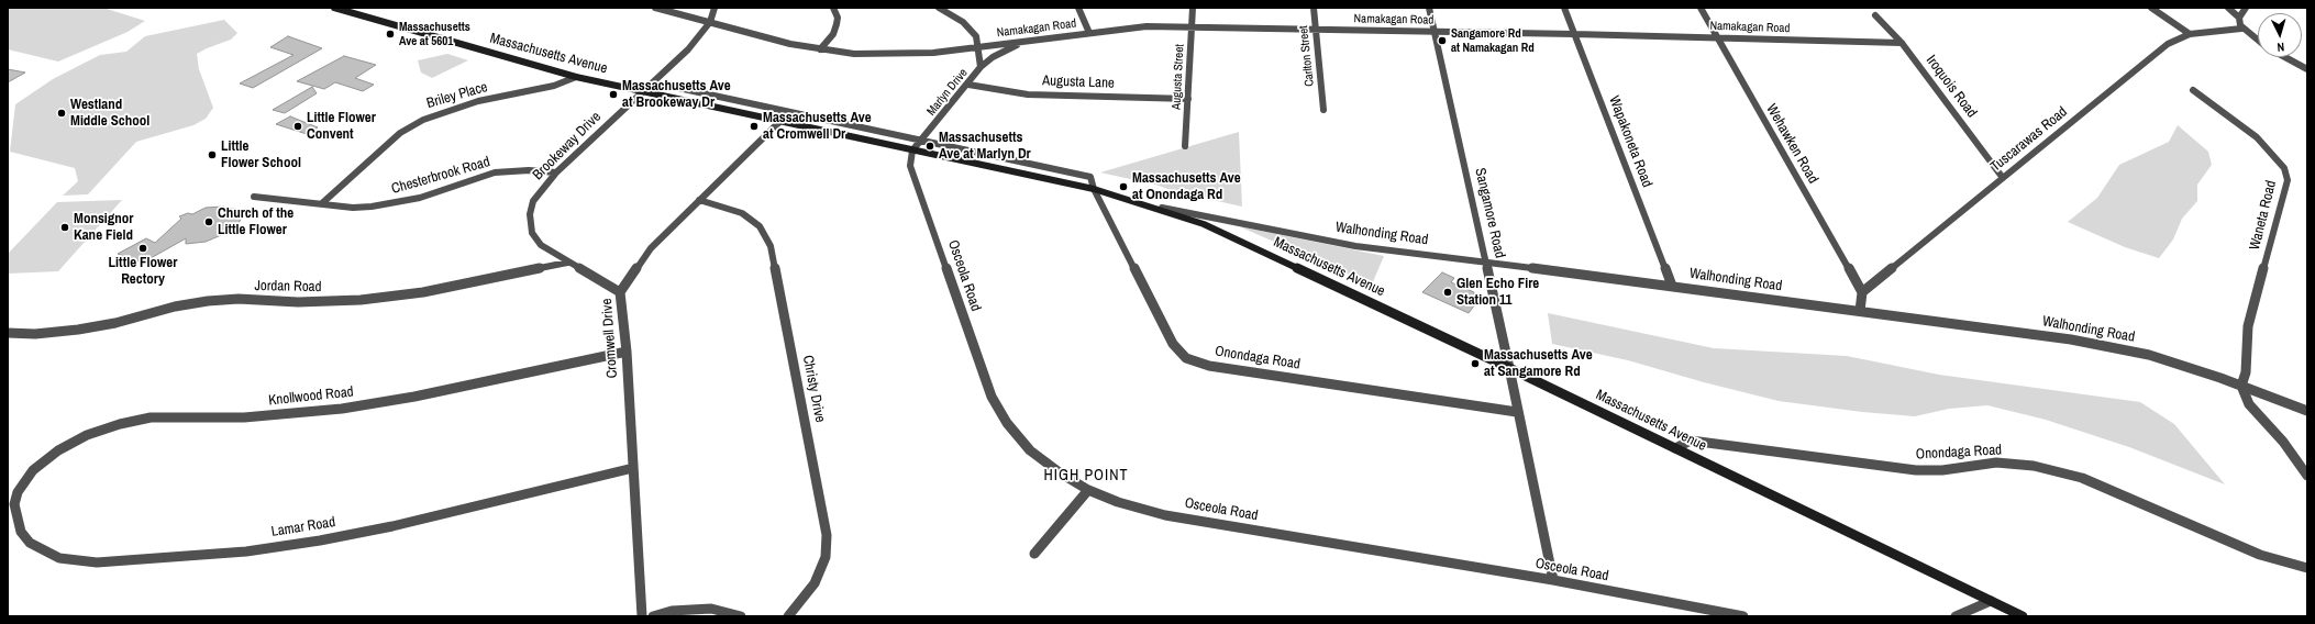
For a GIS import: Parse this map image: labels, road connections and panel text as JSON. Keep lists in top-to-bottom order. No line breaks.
{"streets":{"main road":["Massachusetts Avenue"],"street":["Namakagan Road","Carlton Street","Augusta Street","Augusta Lane","Iroquois Road","Marlyn Drive","Briley Place","Tuscarawas Road","Wapakoneta Road","Wehawken Road","Brookeway Drive","Chesterbrook Road","Sangamore Road","Waneta Road","Walhonding Road","Osceola Road","Jordan Road","Cromwell Drive","Onondaga Road","Christy Drive","Knollwood Road","Lamar Road"]},"crossings":[["Namakagan Road","Carlton Street"],["Namakagan Road","Augusta Street"],["Namakagan Road","Iroquois Road"],["Namakagan Road","Marlyn Drive"],["Namakagan Road","Wapakoneta Road"],["Namakagan Road","Wehawken Road"],["Namakagan Road","Brookeway Drive"],["Namakagan Road","Sangamore Road"],["Massachusetts Avenue","Marlyn Drive"],["Massachusetts Avenue","Briley Place"],["Massachusetts Avenue","Brookeway Drive"],["Massachusetts Avenue","Sangamore Road"],["Massachusetts Avenue","Walhonding Road"],["Massachusetts Avenue","Osceola Road"],["Massachusetts Avenue","Cromwell Drive"],["Massachusetts Avenue","Onondaga Road"],["Augusta Street","Augusta Lane"],["Augusta Lane","Marlyn Drive"],["Iroquois Road","Tuscarawas Road"],["Marlyn Drive","Osceola Road"],["Briley Place","Chesterbrook Road"],["Tuscarawas Road","Wehawken Road"],["Wapakoneta Road","Walhonding Road"],["Brookeway Drive","Chesterbrook Road"],["Brookeway Drive","Jordan Road"],["Brookeway Drive","Cromwell Drive"],["Sangamore Road","Walhonding Road"],["Sangamore Road","Osceola Road"],["Sangamore Road","Onondaga Road"],["Waneta Road","Walhonding Road"],["Cromwell Drive","Christy Drive"],["Cromwell Drive","Knollwood Road"],["Cromwell Drive","Lamar Road"],["Knollwood Road","Lamar Road"]],"districts":["HIGH POINT"],"places":["Massachusetts Ave at 5601","Sangamore Rd at Namakagan Rd","Massachusetts Ave at Brookeway Dr","Westland Middle School","Little Flower Convent","Massachusetts Ave at Cromwell Dr","Massachusetts Ave at Marlyn Dr","Little Flower School","Massachusetts Ave at Onondaga Rd","Church of the Little Flower","Monsignor Kane Field","Little Flower Rectory","Glen Echo Fire Station 11","Massachusetts Ave at Sangamore Rd"],"north":"bottom"}
